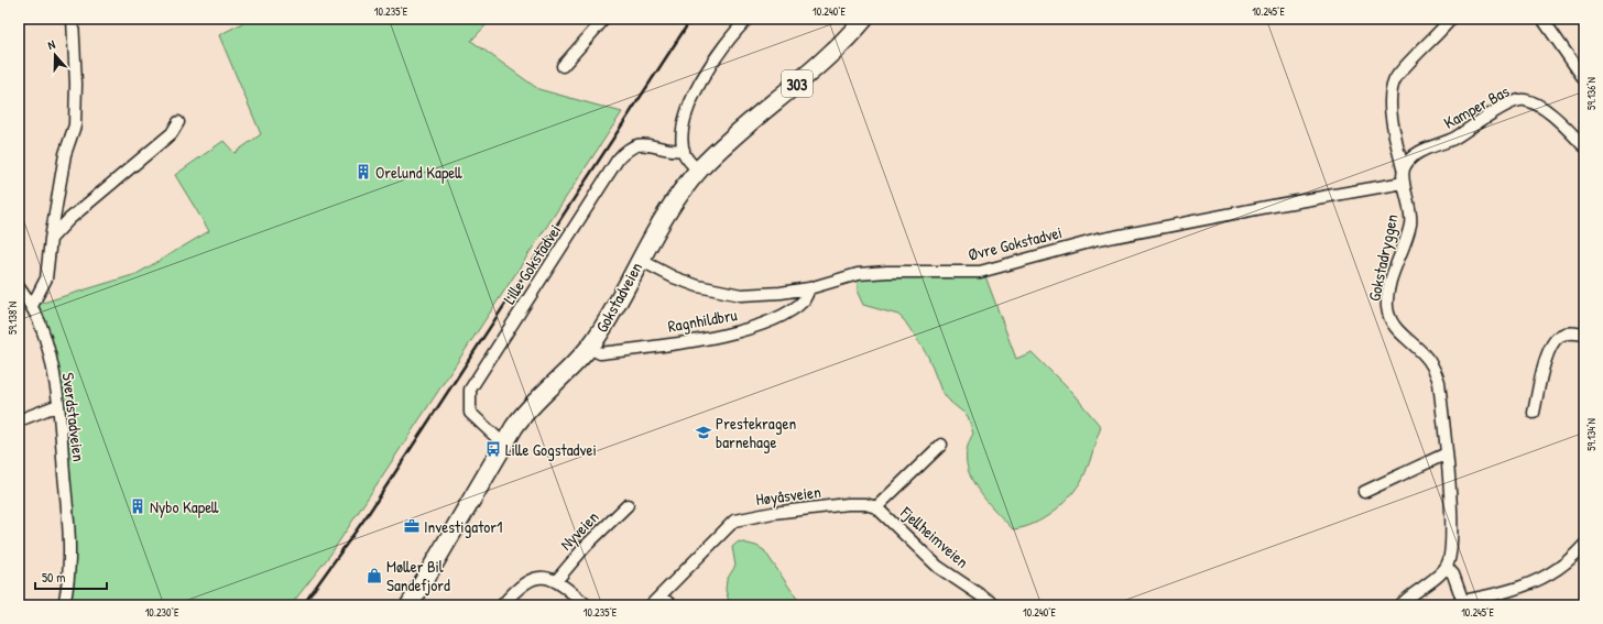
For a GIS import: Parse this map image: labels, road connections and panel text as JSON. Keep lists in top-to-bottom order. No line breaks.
{"streets":{"main road":["303","Gokstadveien"],"street":["Kamper Bas","Øvre Gokstadvei","Gokstadryggen","Lille Gokstadvei","Ragnhildbru","Sverdstadveien","Høyåsveien","Nyveien","Fjellheimveien"]},"crossings":[["Øvre Gokstadvei","Gokstadryggen"],["Øvre Gokstadvei","Gokstadveien"],["Øvre Gokstadvei","Ragnhildbru"],["Lille Gokstadvei","Gokstadveien"],["Gokstadveien","Ragnhildbru"],["Høyåsveien","Fjellheimveien"]],"places":{"building":["Orelund Kapell","Nybo Kapell"],"school or university":["Prestekragen barnehage"],"bus stop":["Lille Gogstadvei"],"office":["Investigator1"],"shop":["Møller Bil Sandefjord"]},"scale_bar":"50 m","north":"top","coordinates":["10.235°E","10.240°E","10.245°E","59.136°N","59.138°N","59.134°N","10.230°E"]}
